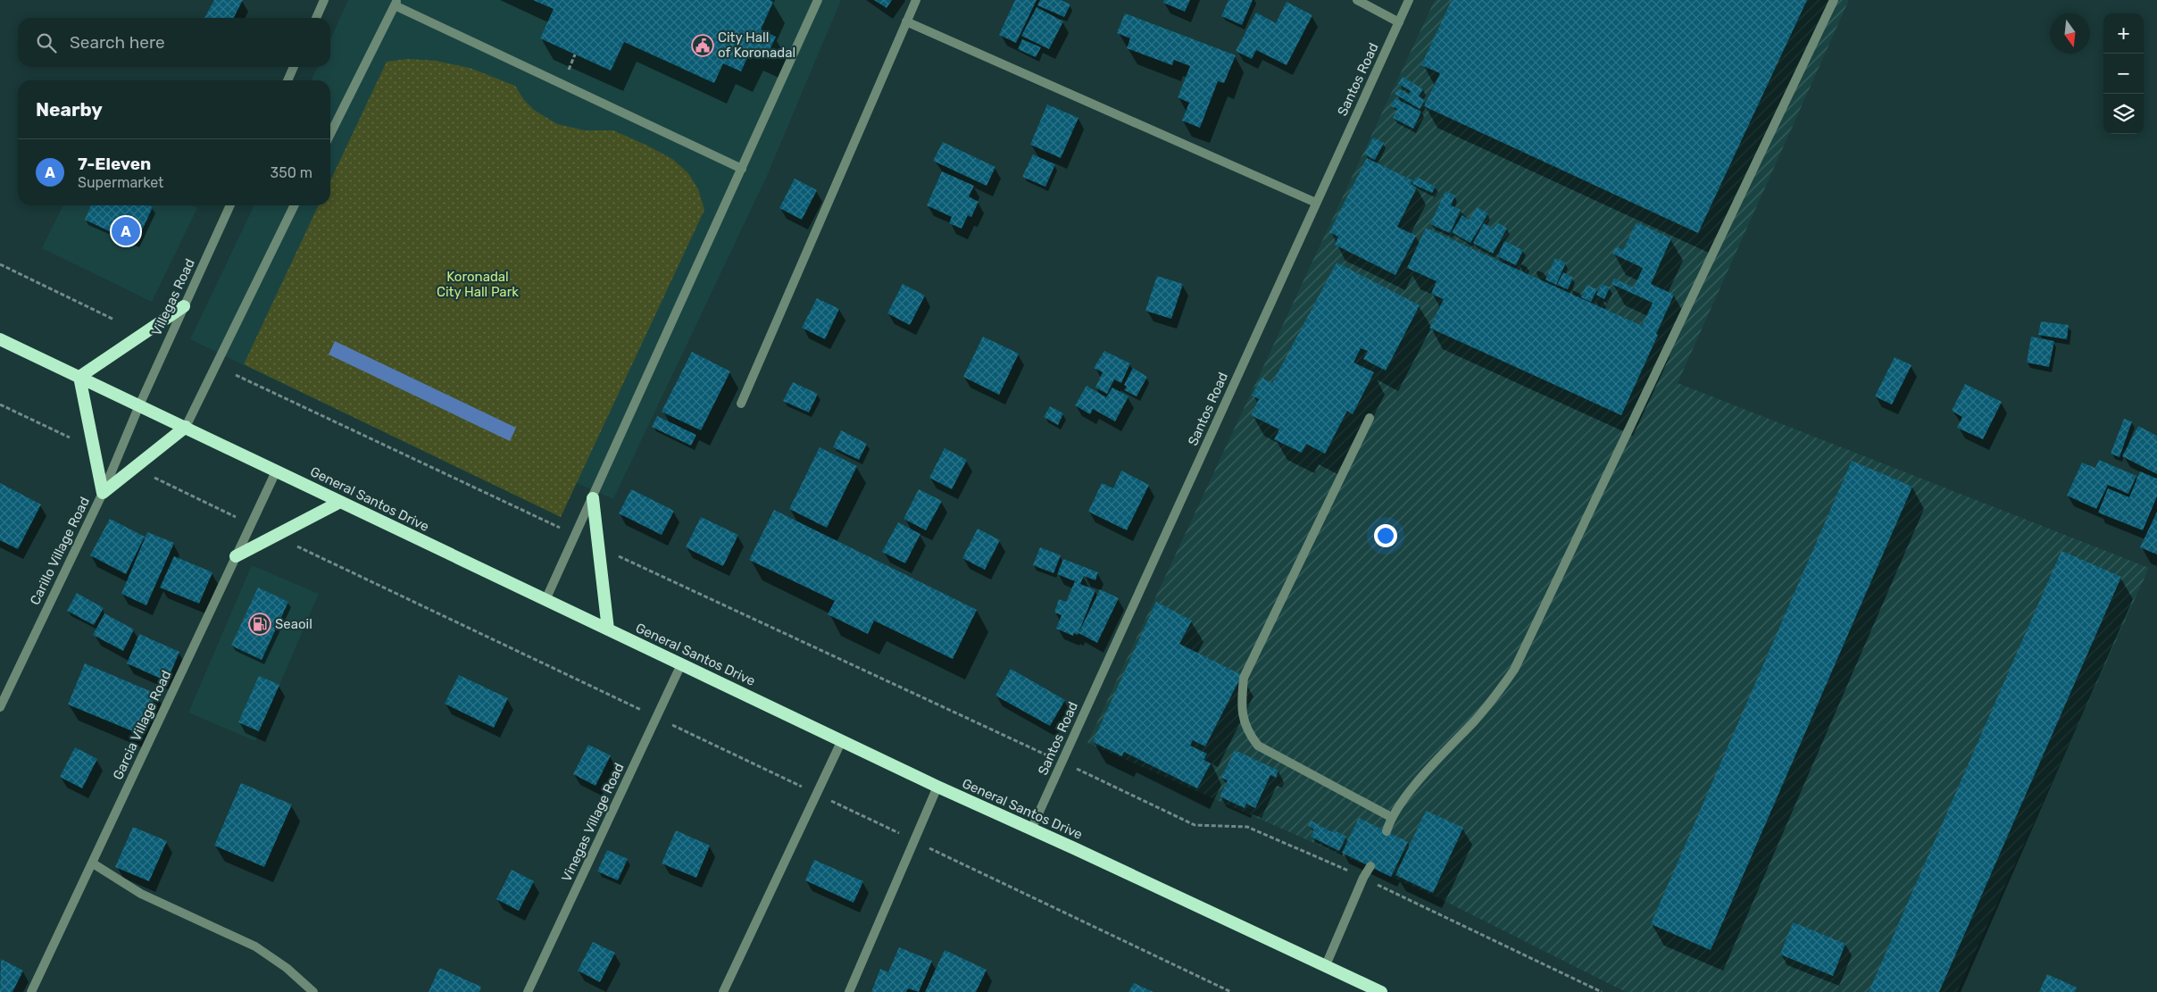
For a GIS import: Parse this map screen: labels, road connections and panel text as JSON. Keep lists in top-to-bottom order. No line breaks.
{"streets":{"highway":["General Santos Drive"],"street":["Santos Road","Villegas Road","Carillo Village Road","Garcia Village Road","Vinegas Village Road"]},"crossings":[["Santos Road","General Santos Drive"],["Villegas Road","General Santos Drive"],["Villegas Road","Carillo Village Road"],["General Santos Drive","Carillo Village Road"],["General Santos Drive","Garcia Village Road"],["General Santos Drive","Vinegas Village Road"]],"parks":["Koronadal City Hall Park"],"places":{"public building":["City Hall of Koronadal"],"fuel station":["Seaoil"]},"north":"bottom","page":{"map_buttons":["+","−"],"search":"Search here","heading":"Nearby","list":[{"mark":"A","name":"7-Eleven","note":"Supermarket","value":"350 m"}],"pins":"A"}}
